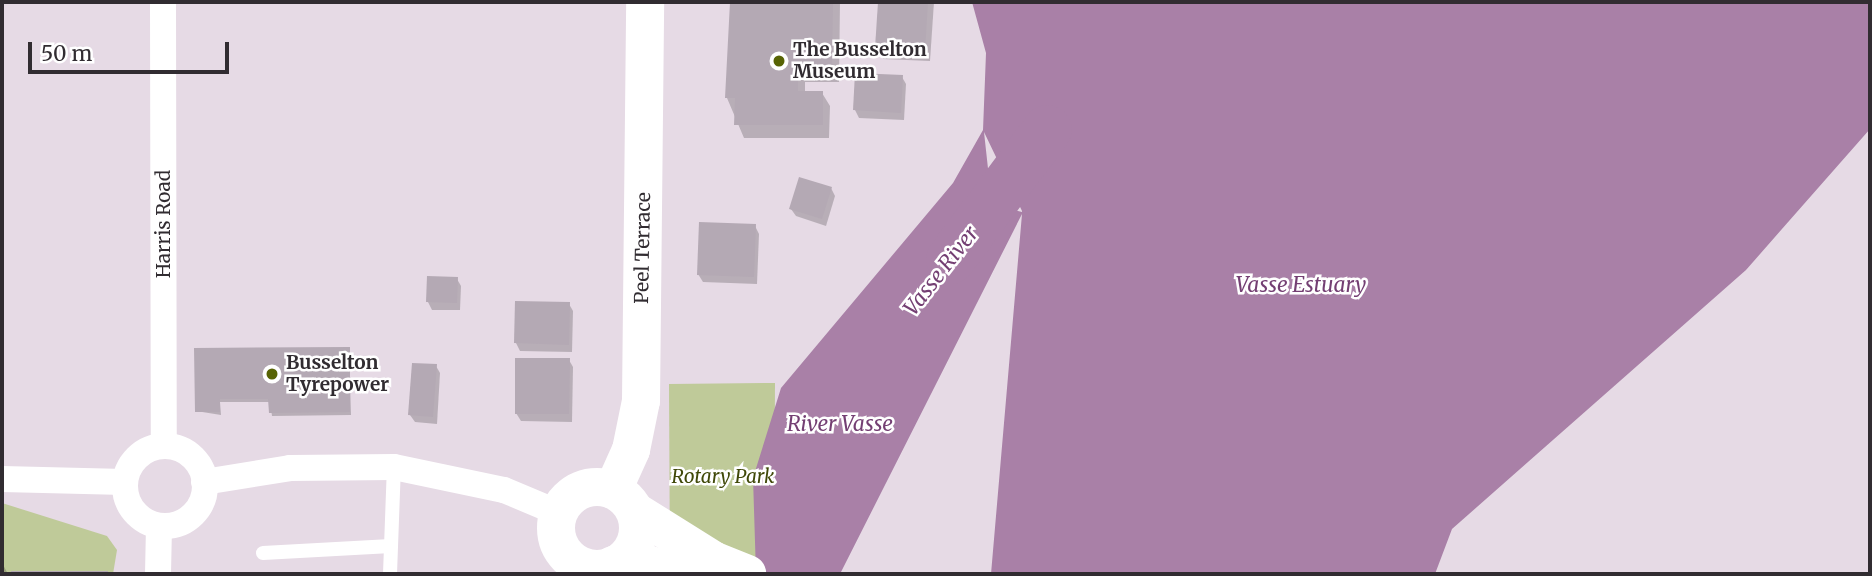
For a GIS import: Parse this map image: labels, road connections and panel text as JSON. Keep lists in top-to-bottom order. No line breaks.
{"streets":{"main road":["Peel Terrace"],"street":["Harris Road"]},"water":["Vasse River","Vasse Estuary","River Vasse"],"parks":["Rotary Park"],"places":["The Busselton Museum","Busselton Tyrepower"],"scale_bar":"50 m"}
